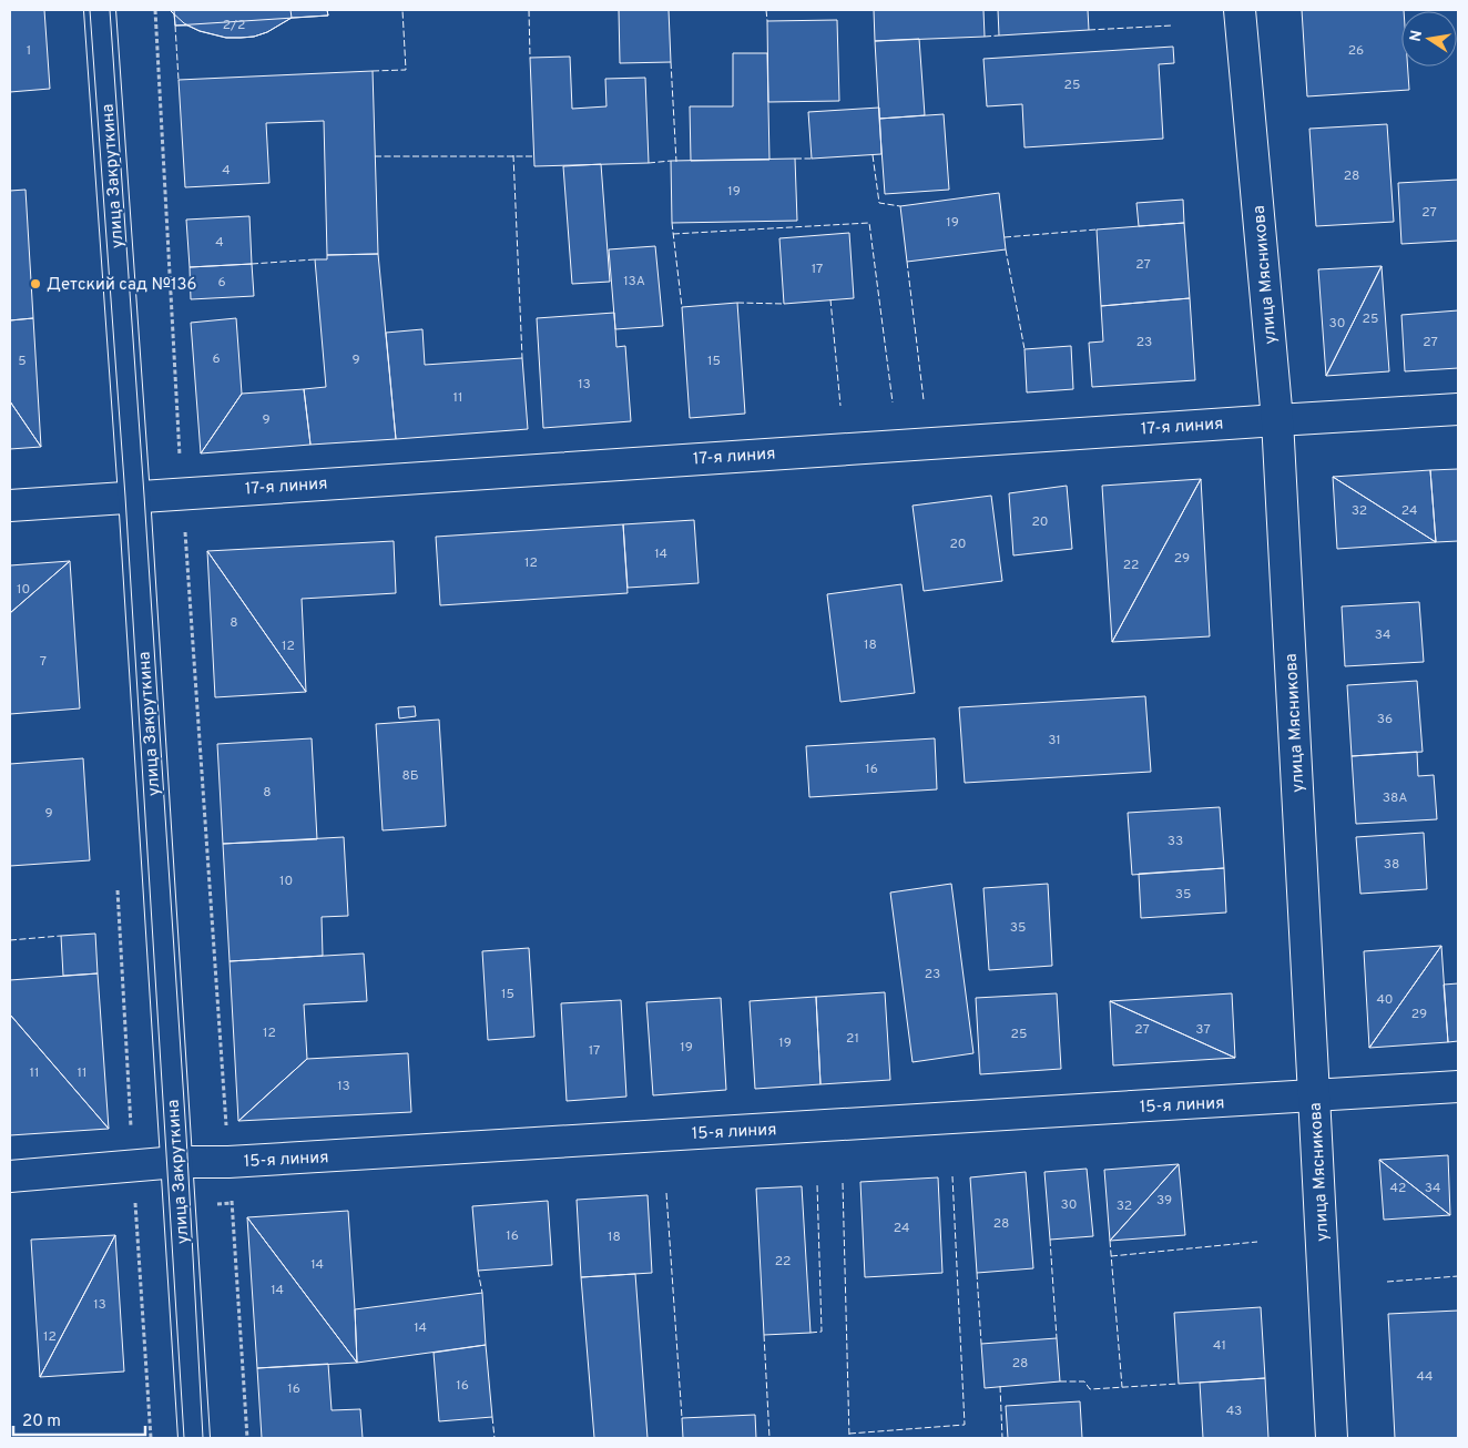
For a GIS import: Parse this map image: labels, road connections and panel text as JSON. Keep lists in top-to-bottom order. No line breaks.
{"streets":{"street":["улица Закруткина","улица Мясникова","17-я линия","15-я линия"]},"crossings":[["улица Закруткина","17-я линия"],["улица Закруткина","15-я линия"],["улица Мясникова","17-я линия"],["улица Мясникова","15-я линия"]],"places":["Детский сад №136"],"house_numbers":["2/2","1","26","25","4","28","19","27","19","4","27","17","13А","6","25","30","23","27","6","9","5","15","13","11","9","32","24","20","20","14","29","12","22","10","8","34","18","12","7","36","31","16","8Б","8","38А","9","33","38","10","35","35","23","15","40","29","27","37","12","25","21","19","19","17","11","11","13","42","34","39","30","32","28","24","16","18","22","14","14","13","14","12","41","28","44","16","16","43"],"scale_bar":"20 m","north":"left"}
